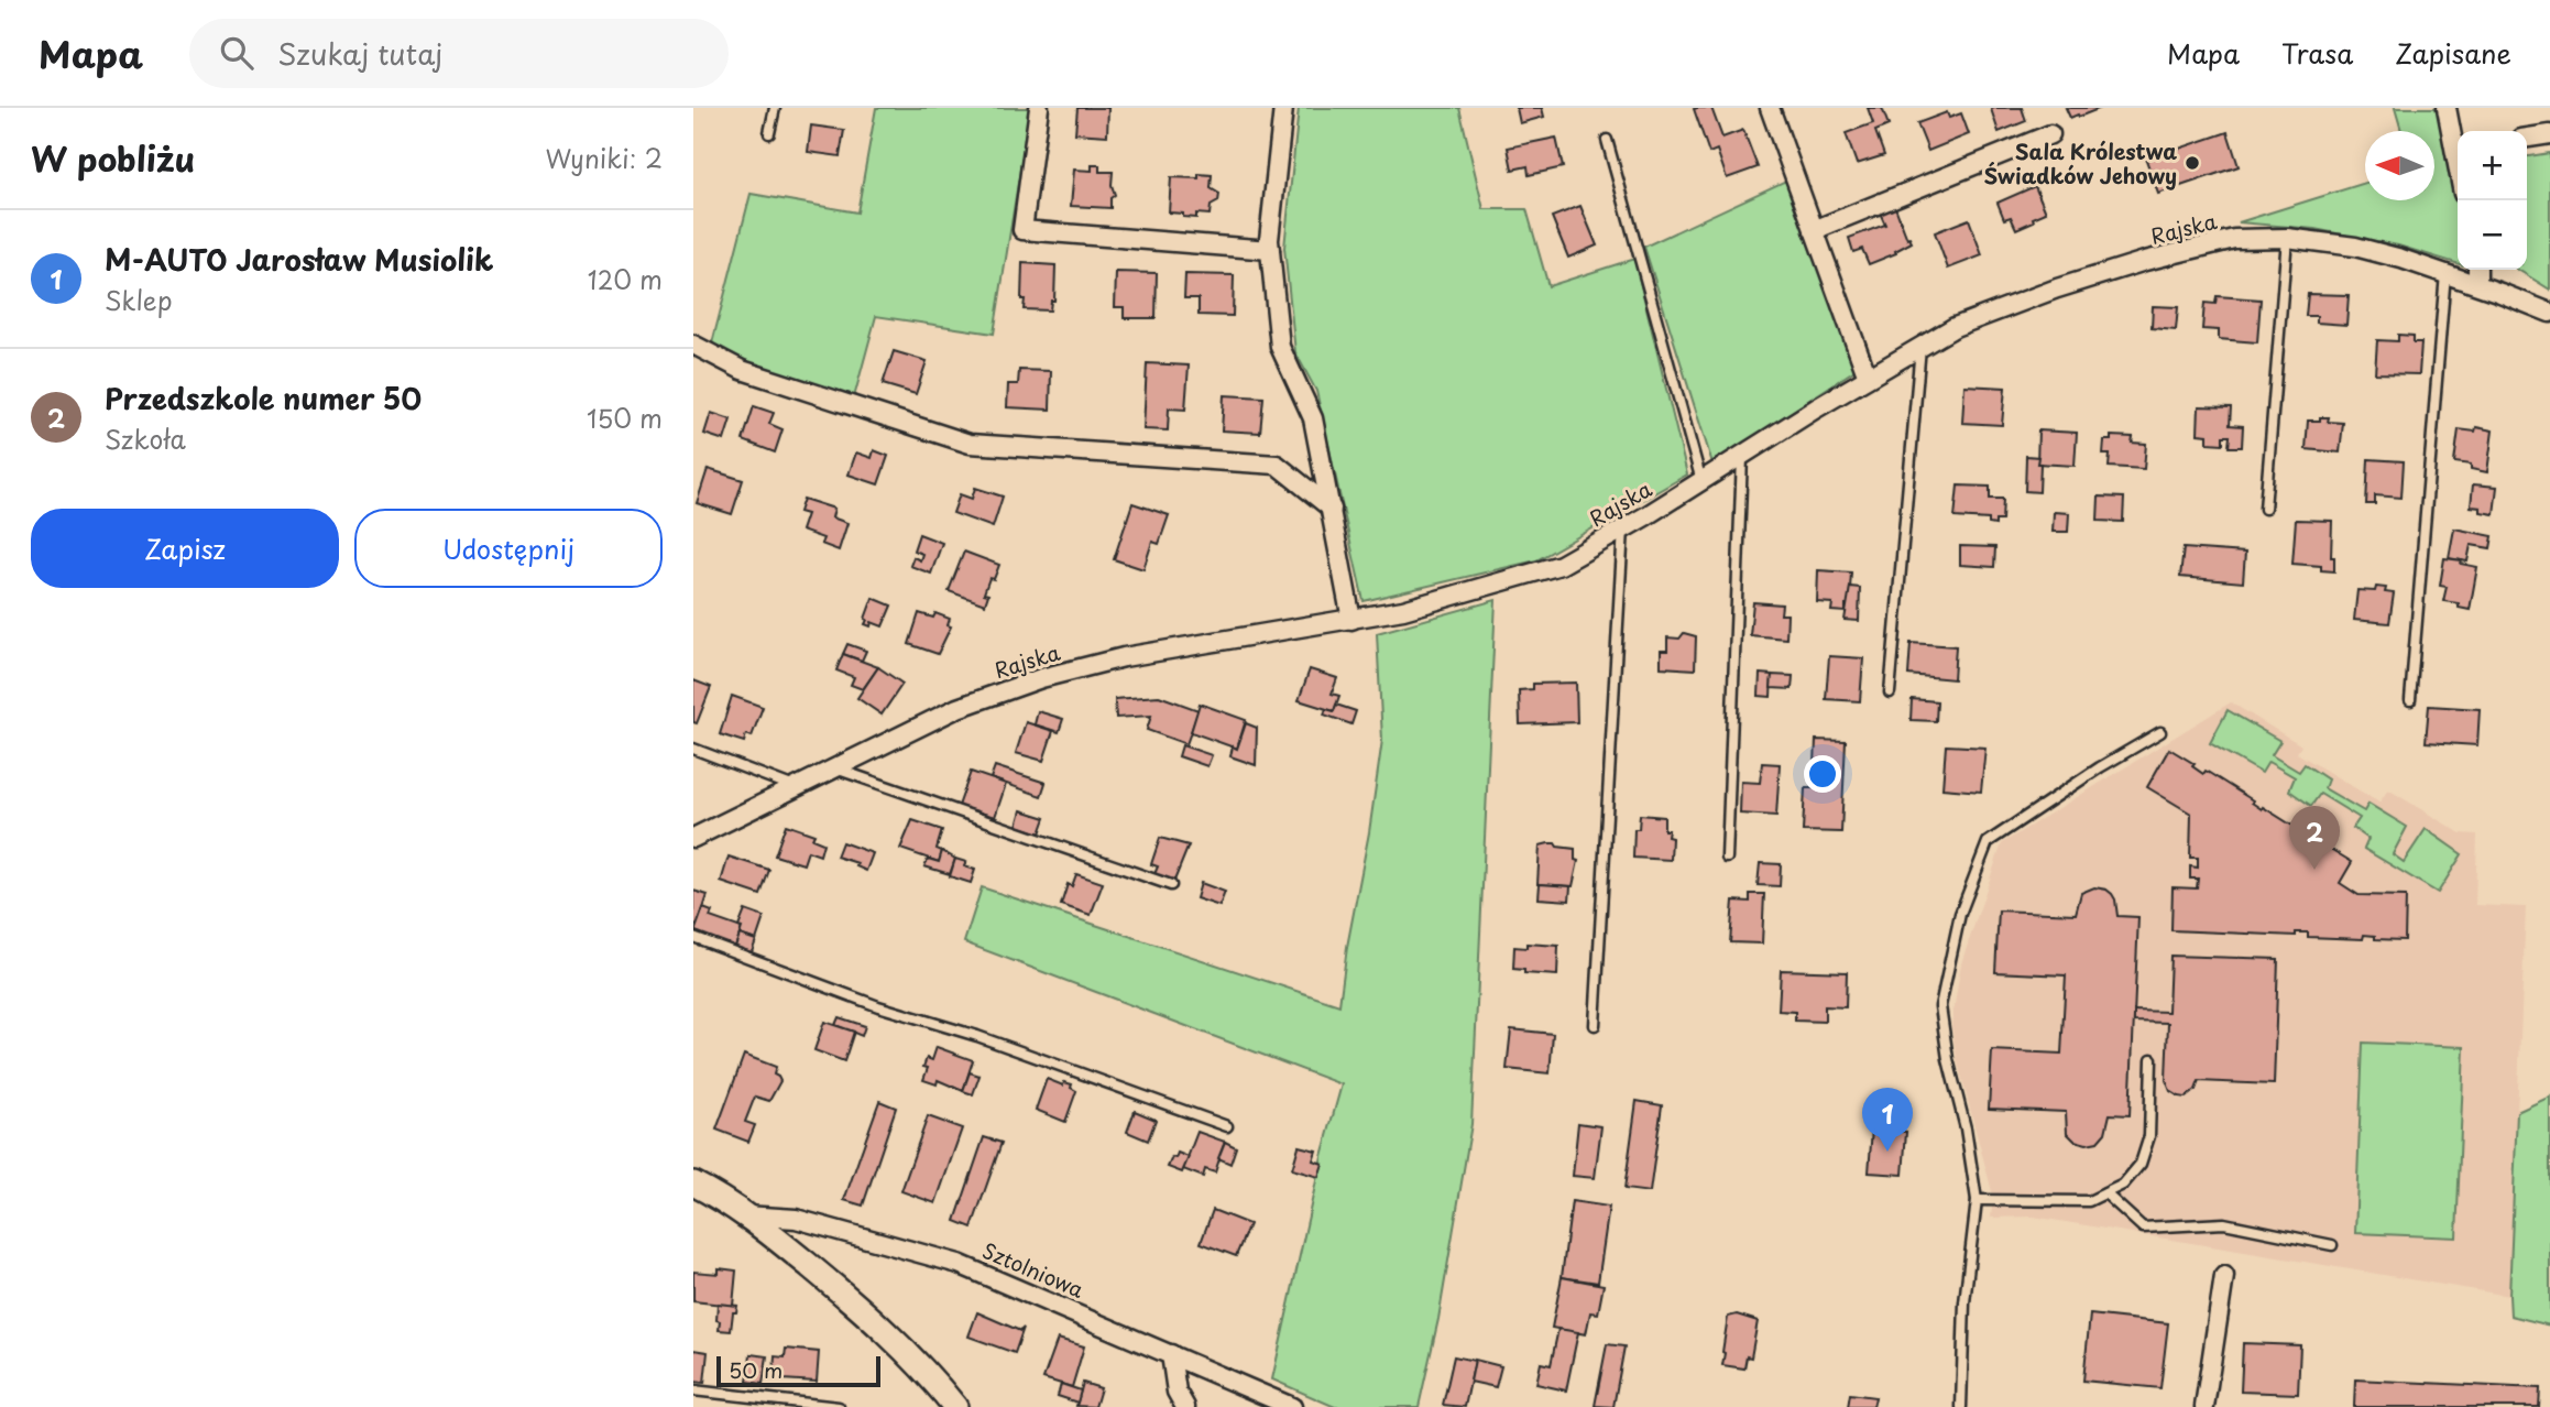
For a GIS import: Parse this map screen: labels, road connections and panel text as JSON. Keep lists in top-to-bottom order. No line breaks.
{"streets":{"street":["Rajska","Sztolniowa"]},"places":["Sala Królestwa Świadków Jehowy"],"scale_bar":"50 m","north":"left","page":{"header":"Mapa","search":"Szukaj tutaj","nav":["Mapa","Trasa","Zapisane"],"heading":["W pobliżu","Wyniki: 2"],"map_buttons":["+","−"],"list":[{"mark":"1","name":"M-AUTO Jarosław Musiolik","note":"Sklep","value":"120 m"},{"mark":"2","name":"Przedszkole numer 50","note":"Szkoła","value":"150 m"}],"buttons":["Zapisz","Udostępnij"],"pins":["2","1"],"scale":"50 m"}}
